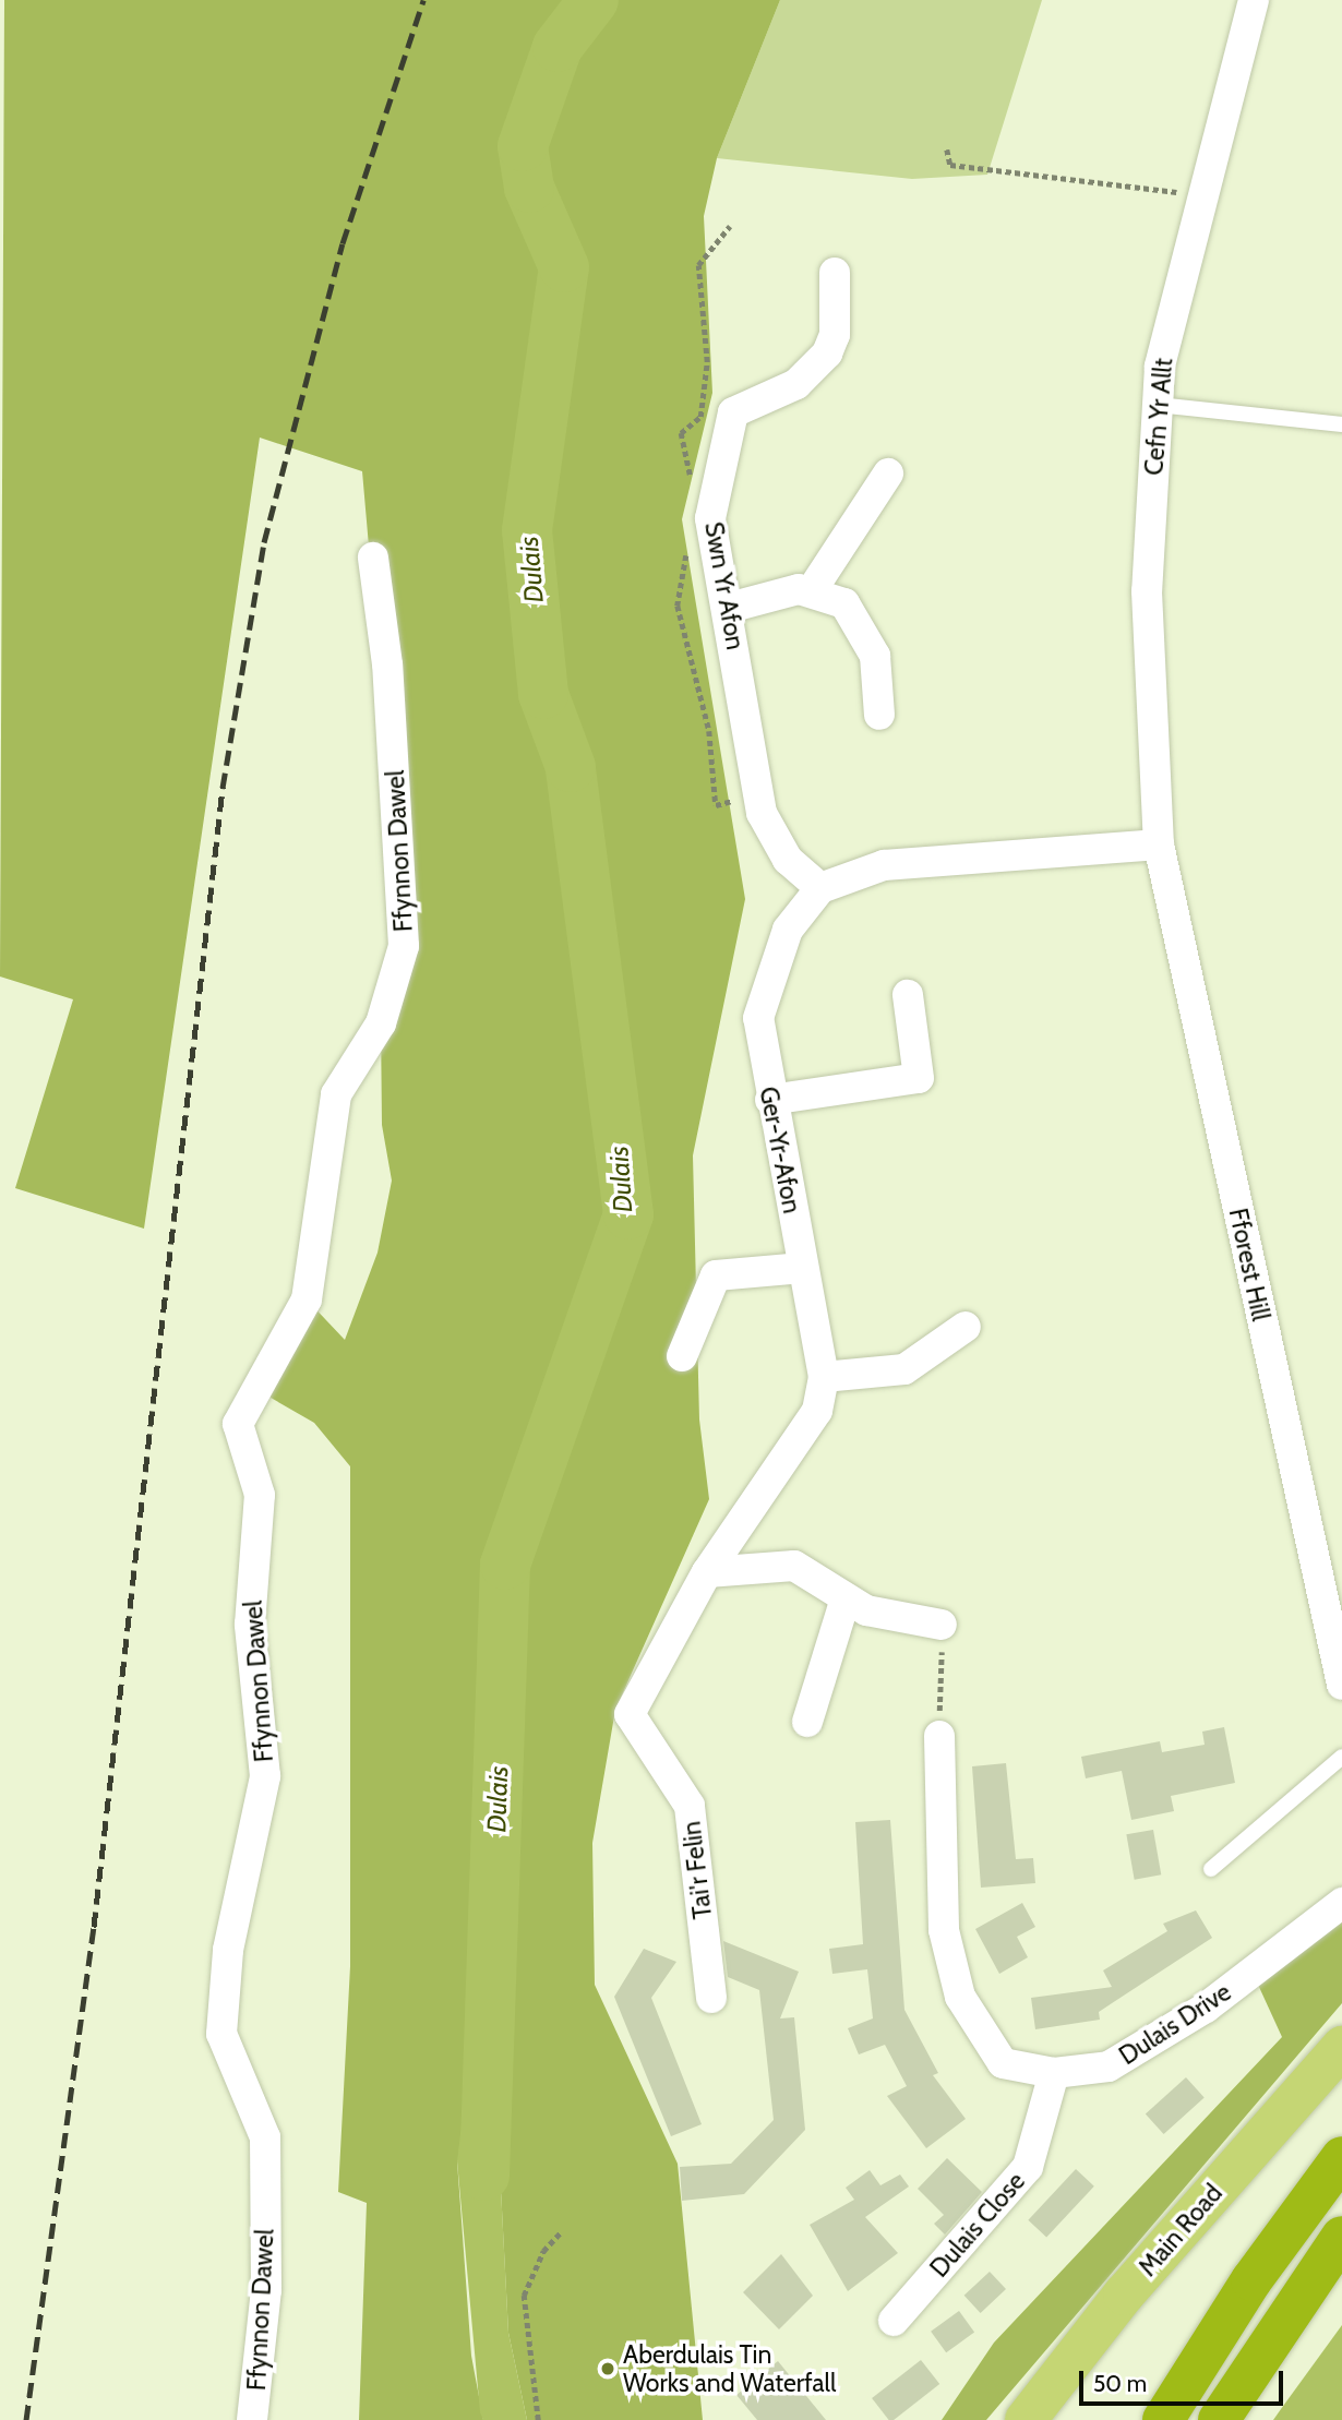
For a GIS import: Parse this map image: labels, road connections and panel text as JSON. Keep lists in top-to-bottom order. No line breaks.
{"streets":{"main road":["Main Road"],"street":["Cefn Yr Allt","Swn Yr Afon","Ffynnon Dawel","Ger-Yr-Afon","Fforest Hill","Tai'r Felin","Dulais Drive","Dulais Close"]},"crossings":[["Cefn Yr Allt","Fforest Hill"],["Swn Yr Afon","Ger-Yr-Afon"],["Ger-Yr-Afon","Tai'r Felin"],["Dulais Drive","Dulais Close"]],"water":["Dulais"],"places":["Aberdulais Tin Works and Waterfall"],"scale_bar":"50 m"}
